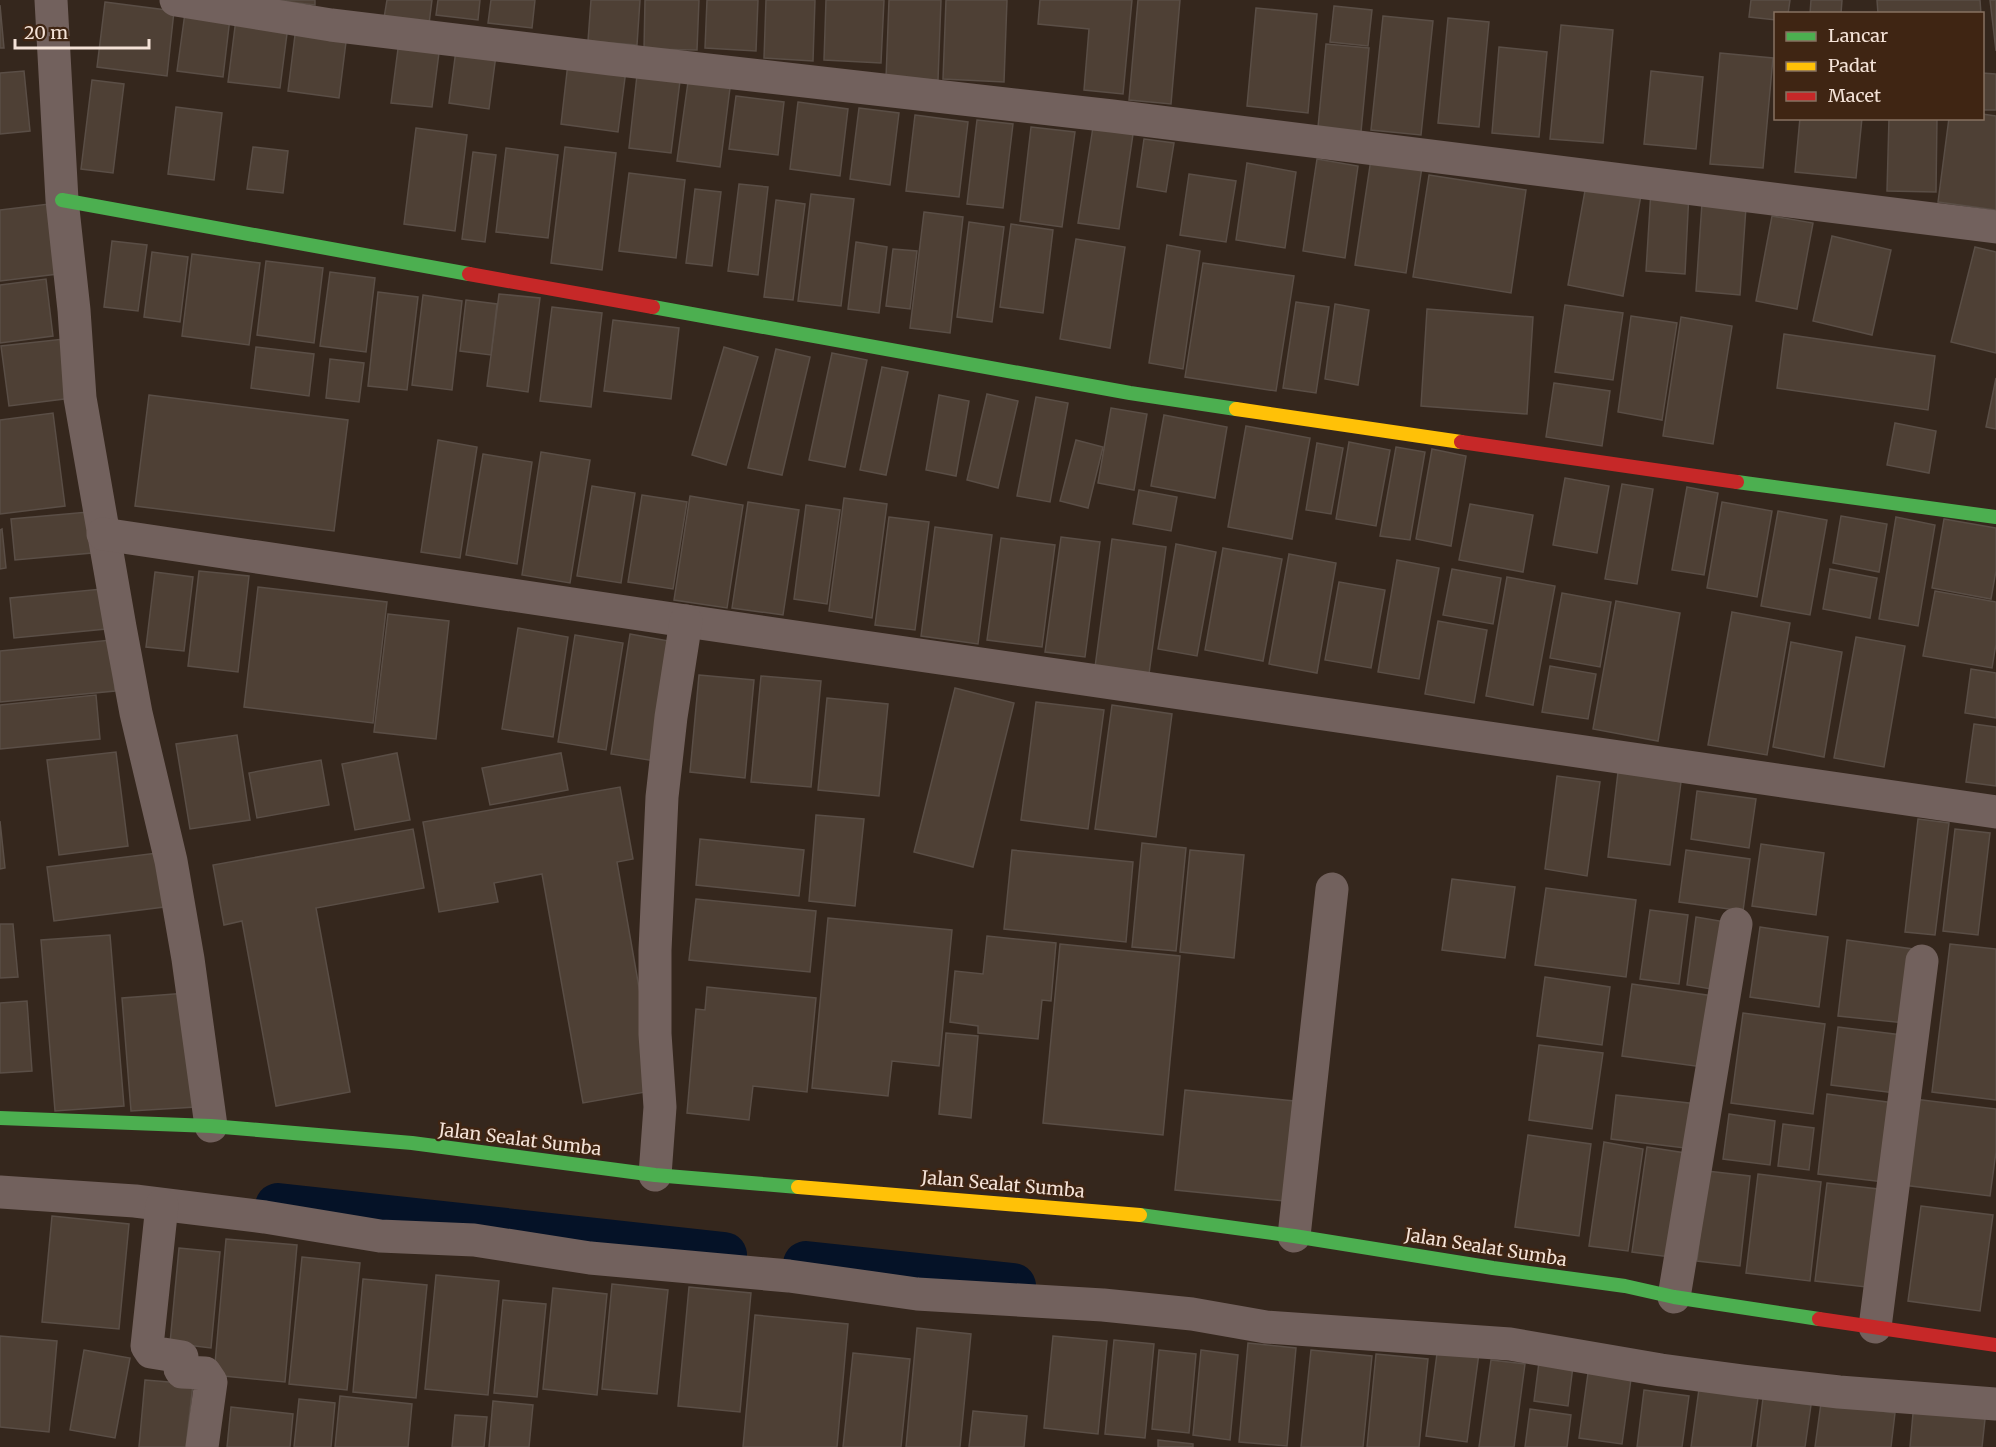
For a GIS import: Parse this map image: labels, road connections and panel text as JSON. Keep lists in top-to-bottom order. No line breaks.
{"streets":{"street":["Jalan Sealat Sumba"]},"legend":["Lancar","Padat","Macet"],"scale_bar":"20 m"}
